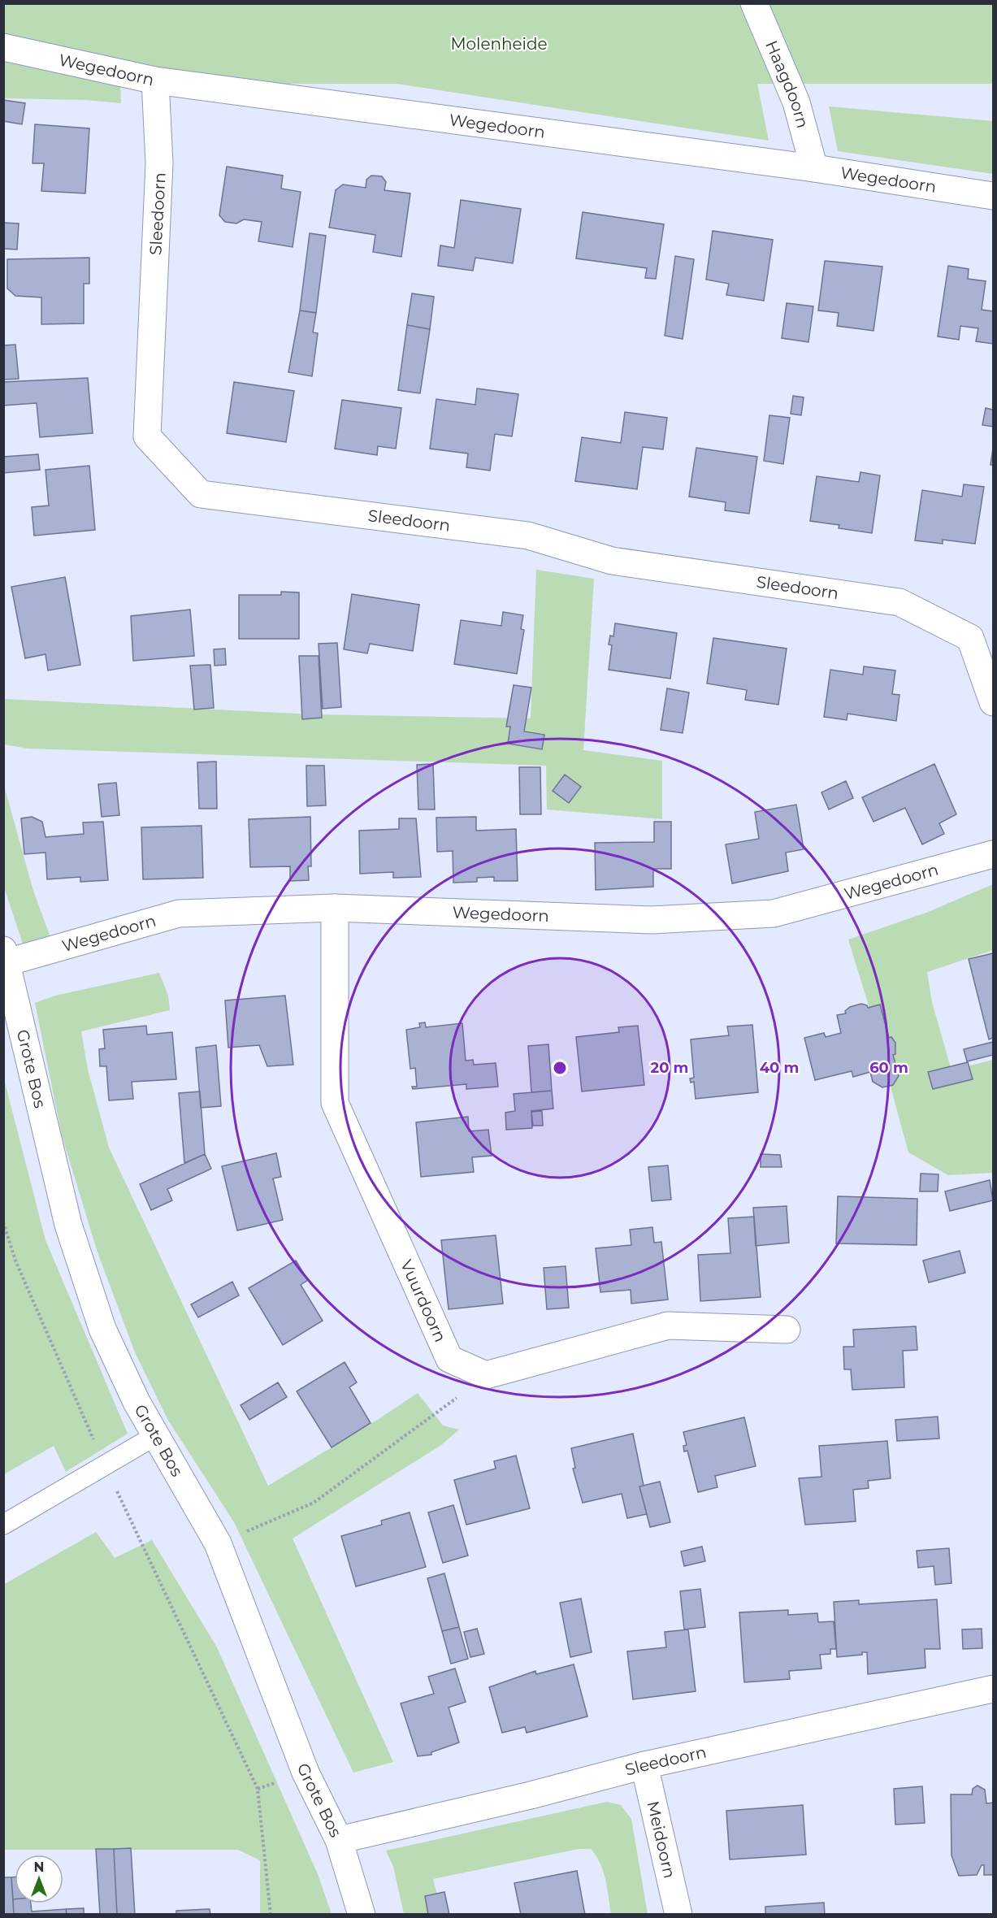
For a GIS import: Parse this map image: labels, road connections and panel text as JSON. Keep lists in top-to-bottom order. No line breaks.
{"streets":{"street":["Wegedoorn","Haagdoorn","Sleedoorn","Grote Bos","Vuurdoorn","Meidoorn"]},"crossings":[["Wegedoorn","Haagdoorn"],["Wegedoorn","Sleedoorn"],["Wegedoorn","Grote Bos"],["Wegedoorn","Vuurdoorn"],["Sleedoorn","Grote Bos"],["Sleedoorn","Meidoorn"]],"parks":["Molenheide"],"north":"top","rings":["20 m","40 m","60 m"]}
